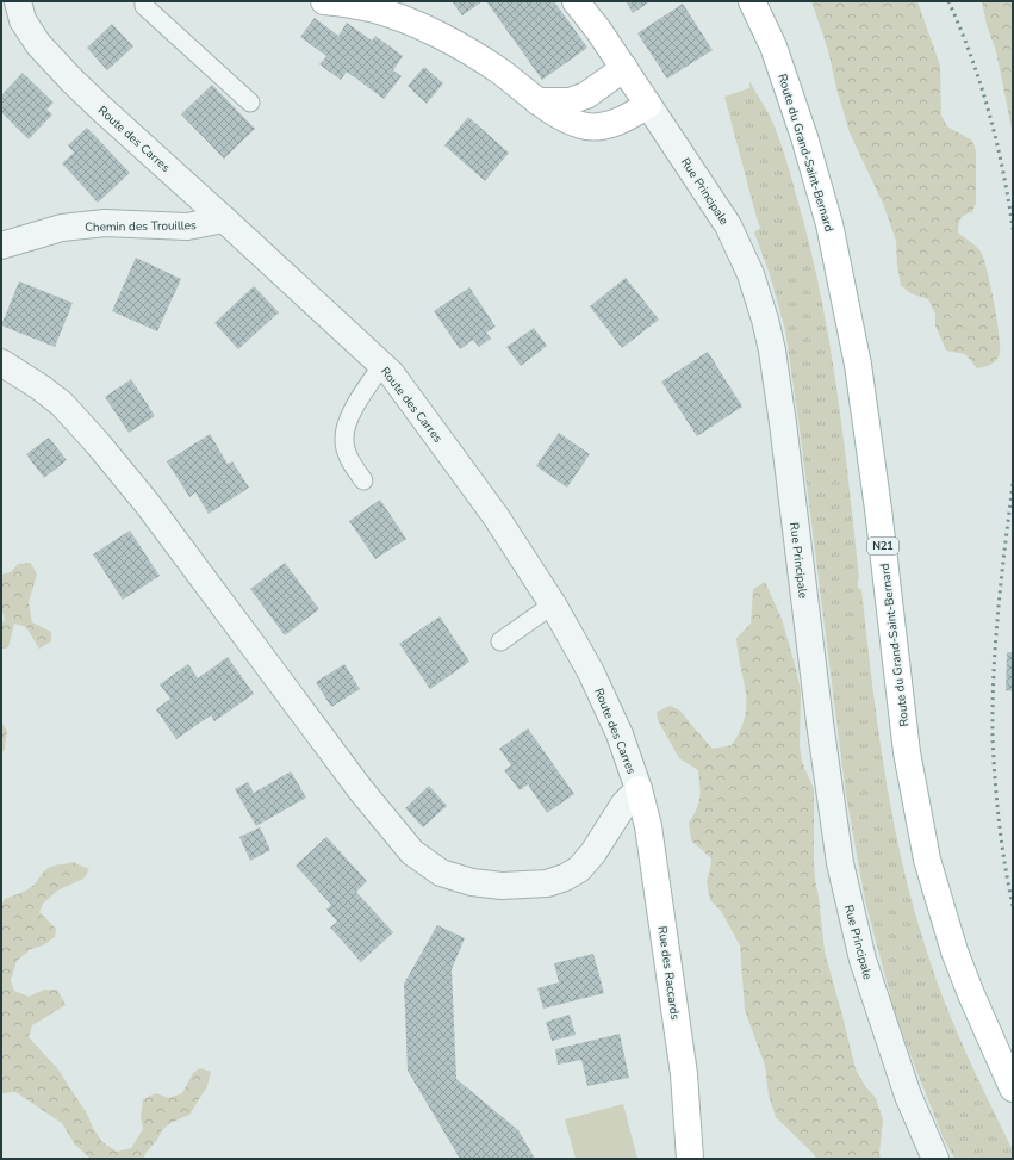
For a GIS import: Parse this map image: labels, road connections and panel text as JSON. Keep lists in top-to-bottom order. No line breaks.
{"streets":{"main road":["Route du Grand-Saint-Bernard","Rue Principale","N21","Rue des Raccards"],"street":["Route des Carres","Chemin des Trouilles"]},"crossings":[["Route des Carres","Chemin des Trouilles"],["Route des Carres","Rue des Raccards"]]}
